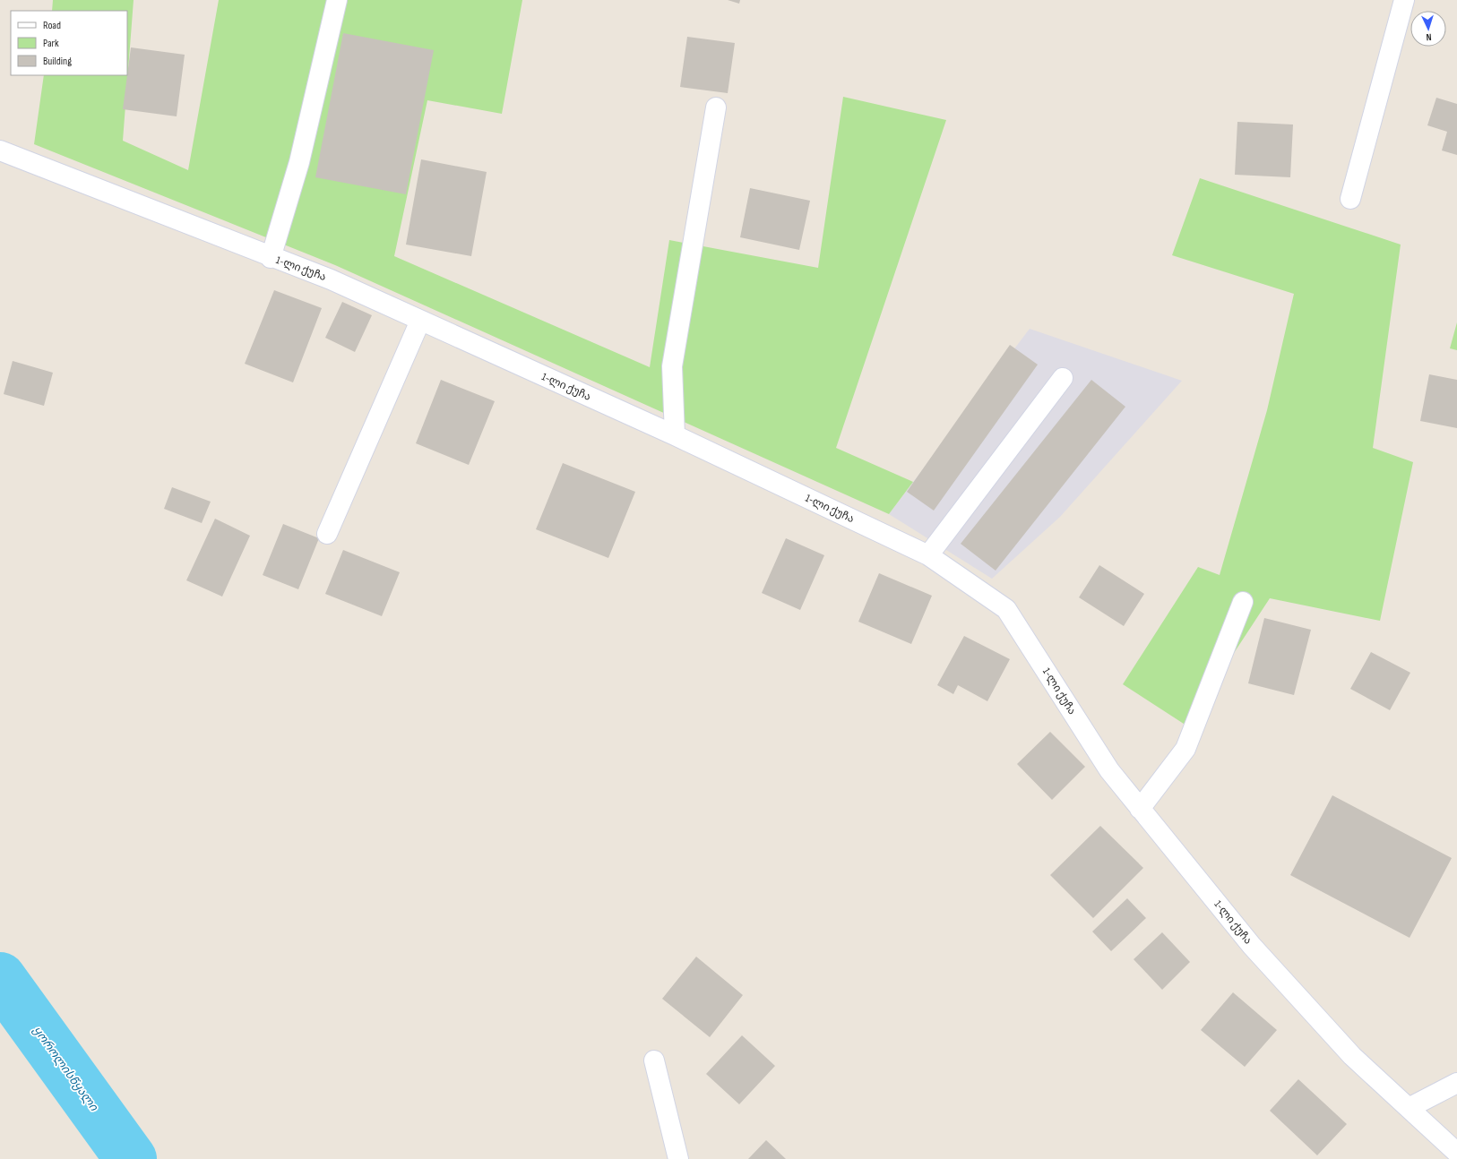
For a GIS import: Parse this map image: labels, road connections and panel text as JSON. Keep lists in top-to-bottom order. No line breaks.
{"streets":{"street":["1-ლი ქუჩა"]},"water":["ყოროლისწყალი"],"legend":["Road","Park","Building"],"north":"bottom"}
